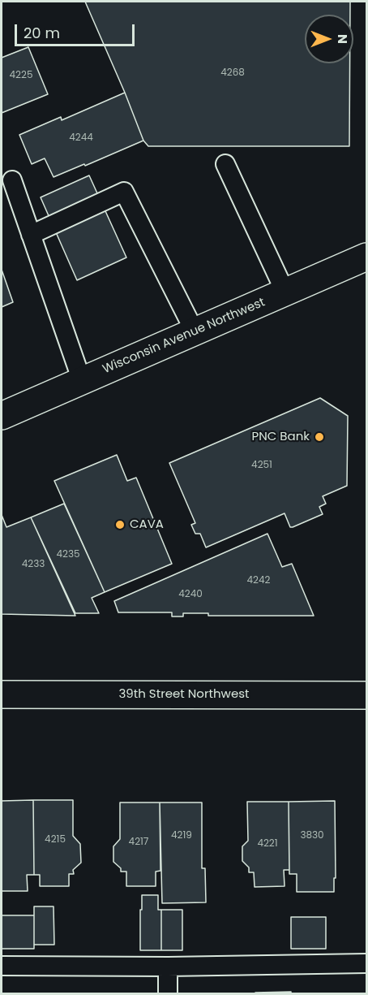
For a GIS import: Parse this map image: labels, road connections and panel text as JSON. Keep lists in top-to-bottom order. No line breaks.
{"streets":{"main road":["Wisconsin Avenue Northwest","39th Street Northwest"]},"places":["PNC Bank","CAVA"],"house_numbers":["4268","4225","4244","4251","4235","4233","4242","4240","4219","3830","4215","4217","4221"],"scale_bar":"20 m","north":"right"}
